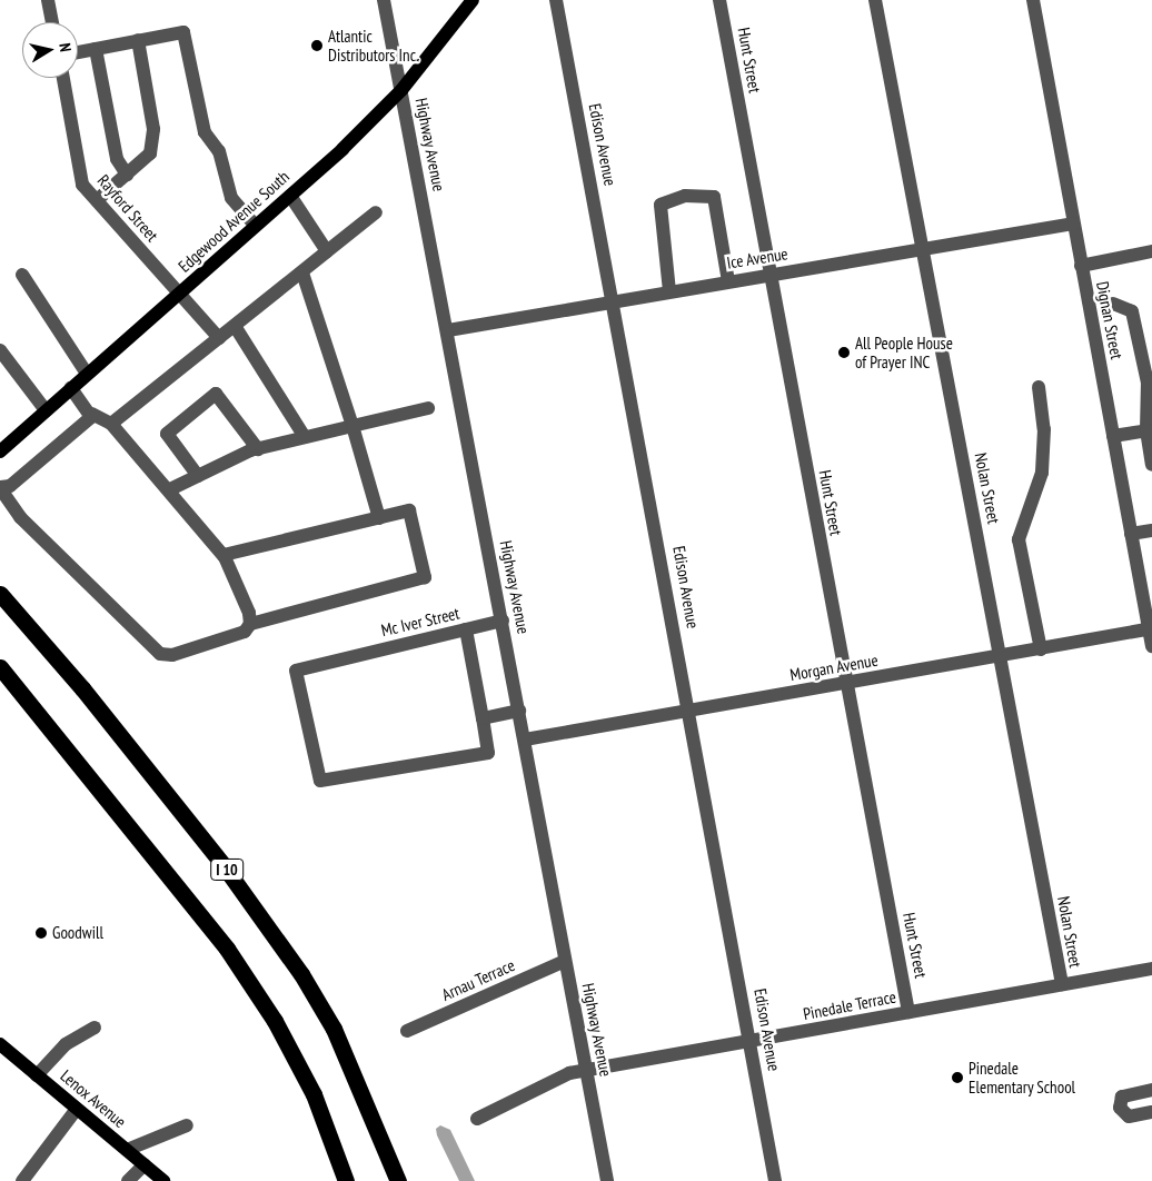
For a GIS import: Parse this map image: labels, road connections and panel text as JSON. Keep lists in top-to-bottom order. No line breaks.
{"streets":{"highway":["I 10"],"main road":["Edgewood Avenue South","Lenox Avenue"],"street":["Hunt Street","Highway Avenue","Edison Avenue","Rayford Street","Ice Avenue","Dignan Street","Nolan Street","Mc Iver Street","Morgan Avenue","Arnau Terrace","Pinedale Terrace"]},"crossings":[["Hunt Street","Ice Avenue"],["Hunt Street","Morgan Avenue"],["Hunt Street","Pinedale Terrace"],["Highway Avenue","Edgewood Avenue South"],["Highway Avenue","Ice Avenue"],["Highway Avenue","Mc Iver Street"],["Highway Avenue","Morgan Avenue"],["Highway Avenue","Arnau Terrace"],["Highway Avenue","Pinedale Terrace"],["Edison Avenue","Ice Avenue"],["Edison Avenue","Morgan Avenue"],["Edison Avenue","Pinedale Terrace"],["Rayford Street","Edgewood Avenue South"],["Ice Avenue","Dignan Street"],["Ice Avenue","Nolan Street"],["Dignan Street","Morgan Avenue"],["Nolan Street","Morgan Avenue"],["Nolan Street","Pinedale Terrace"]],"places":["Atlantic Distributors Inc.","All People House of Prayer INC","Goodwill","Pinedale Elementary School"],"north":"right"}
